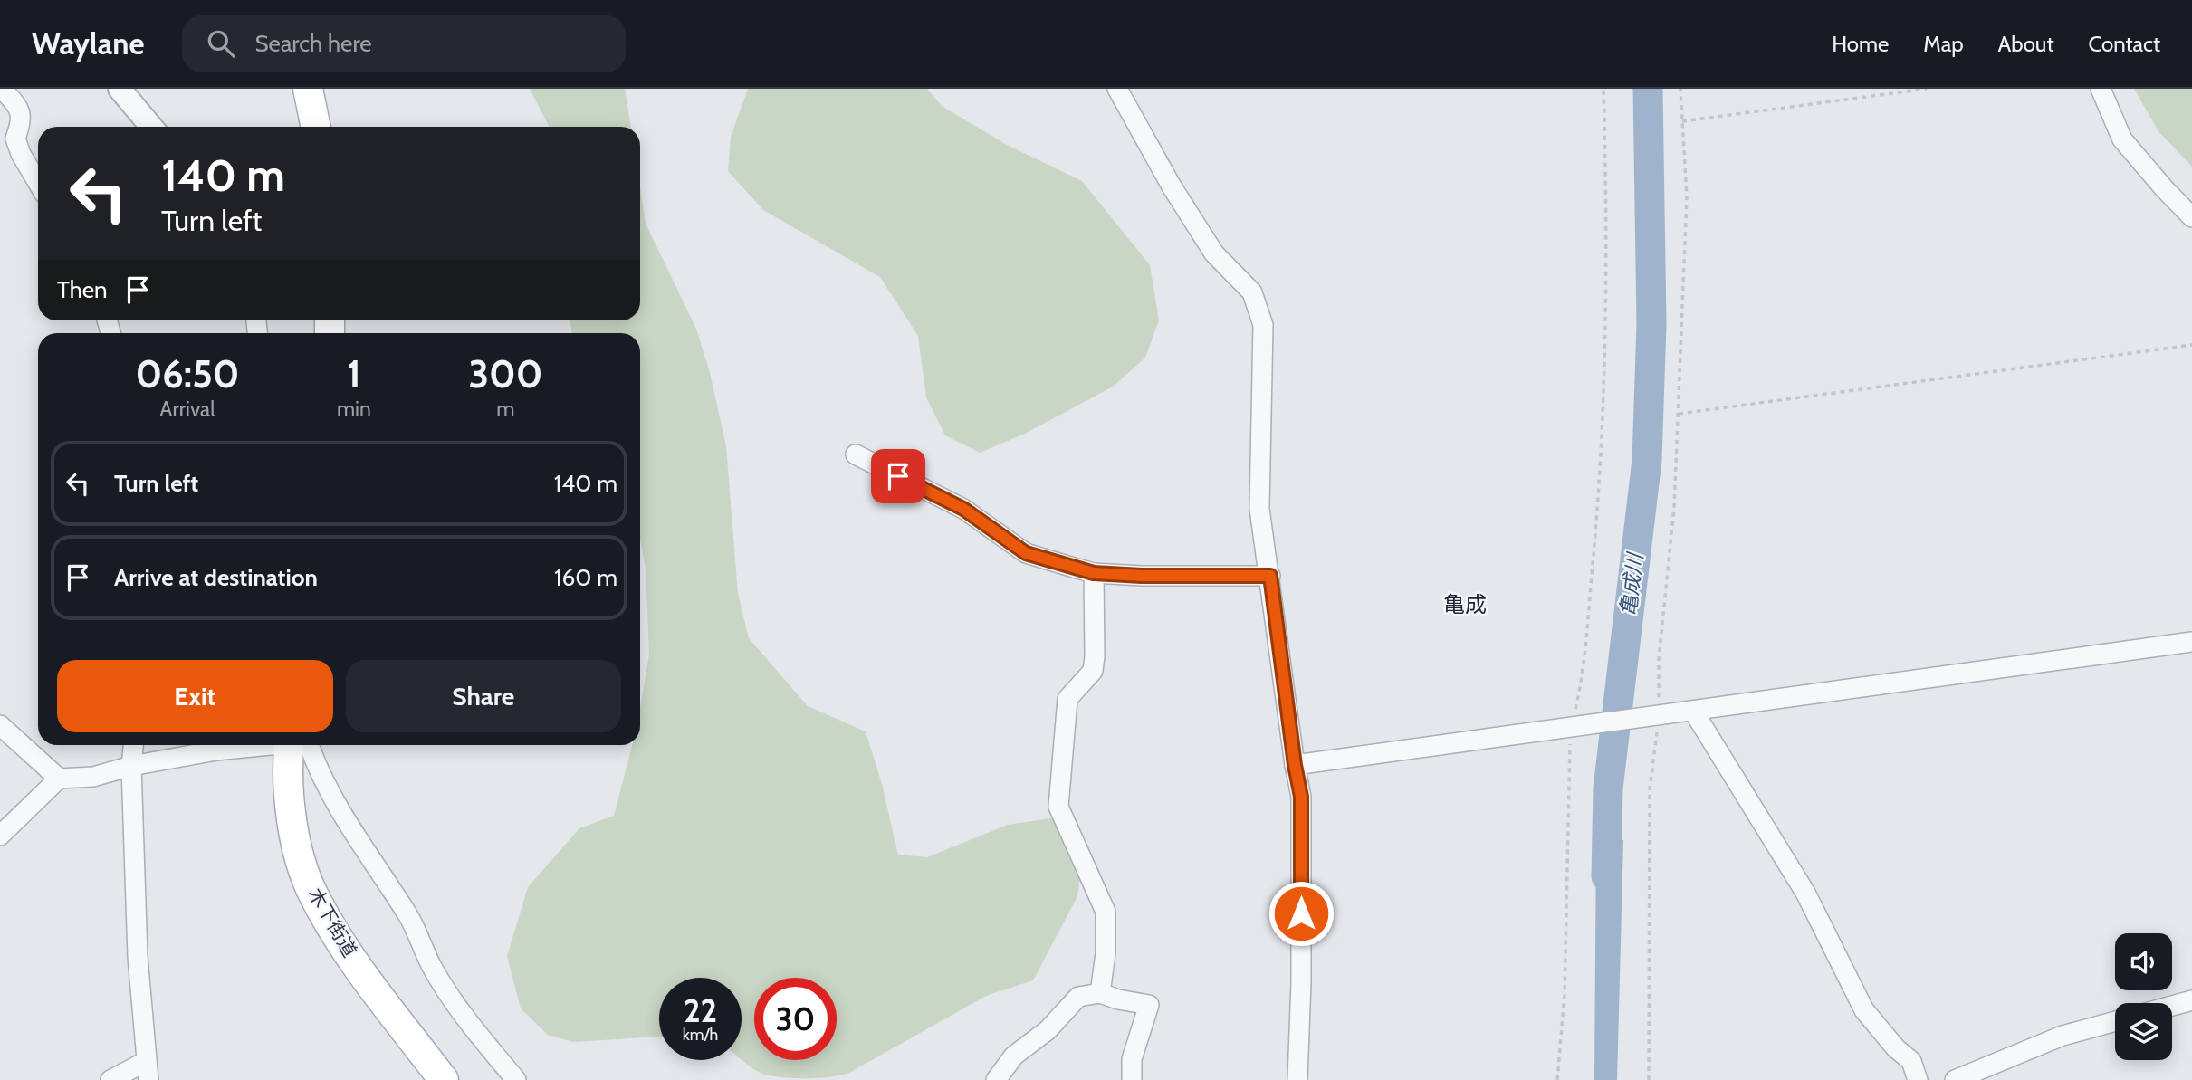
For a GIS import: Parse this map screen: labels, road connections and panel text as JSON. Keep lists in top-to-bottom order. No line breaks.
{"streets":{"main road":["木下街道"]},"districts":["亀成"],"water":["亀成川"],"page":{"header":"Waylane","search":"Search here","nav":["Home","Map","About","Contact"],"turn":["140 m","Turn left"],"then":"Then","eta":["06:50","Arrival","1","min","300","m"],"list":[{"name":"Turn left","value":"140 m"},{"name":"Arrive at destination","value":"160 m"}],"buttons":["Exit","Share"],"speed":"22 km/h","limit":"30"}}
